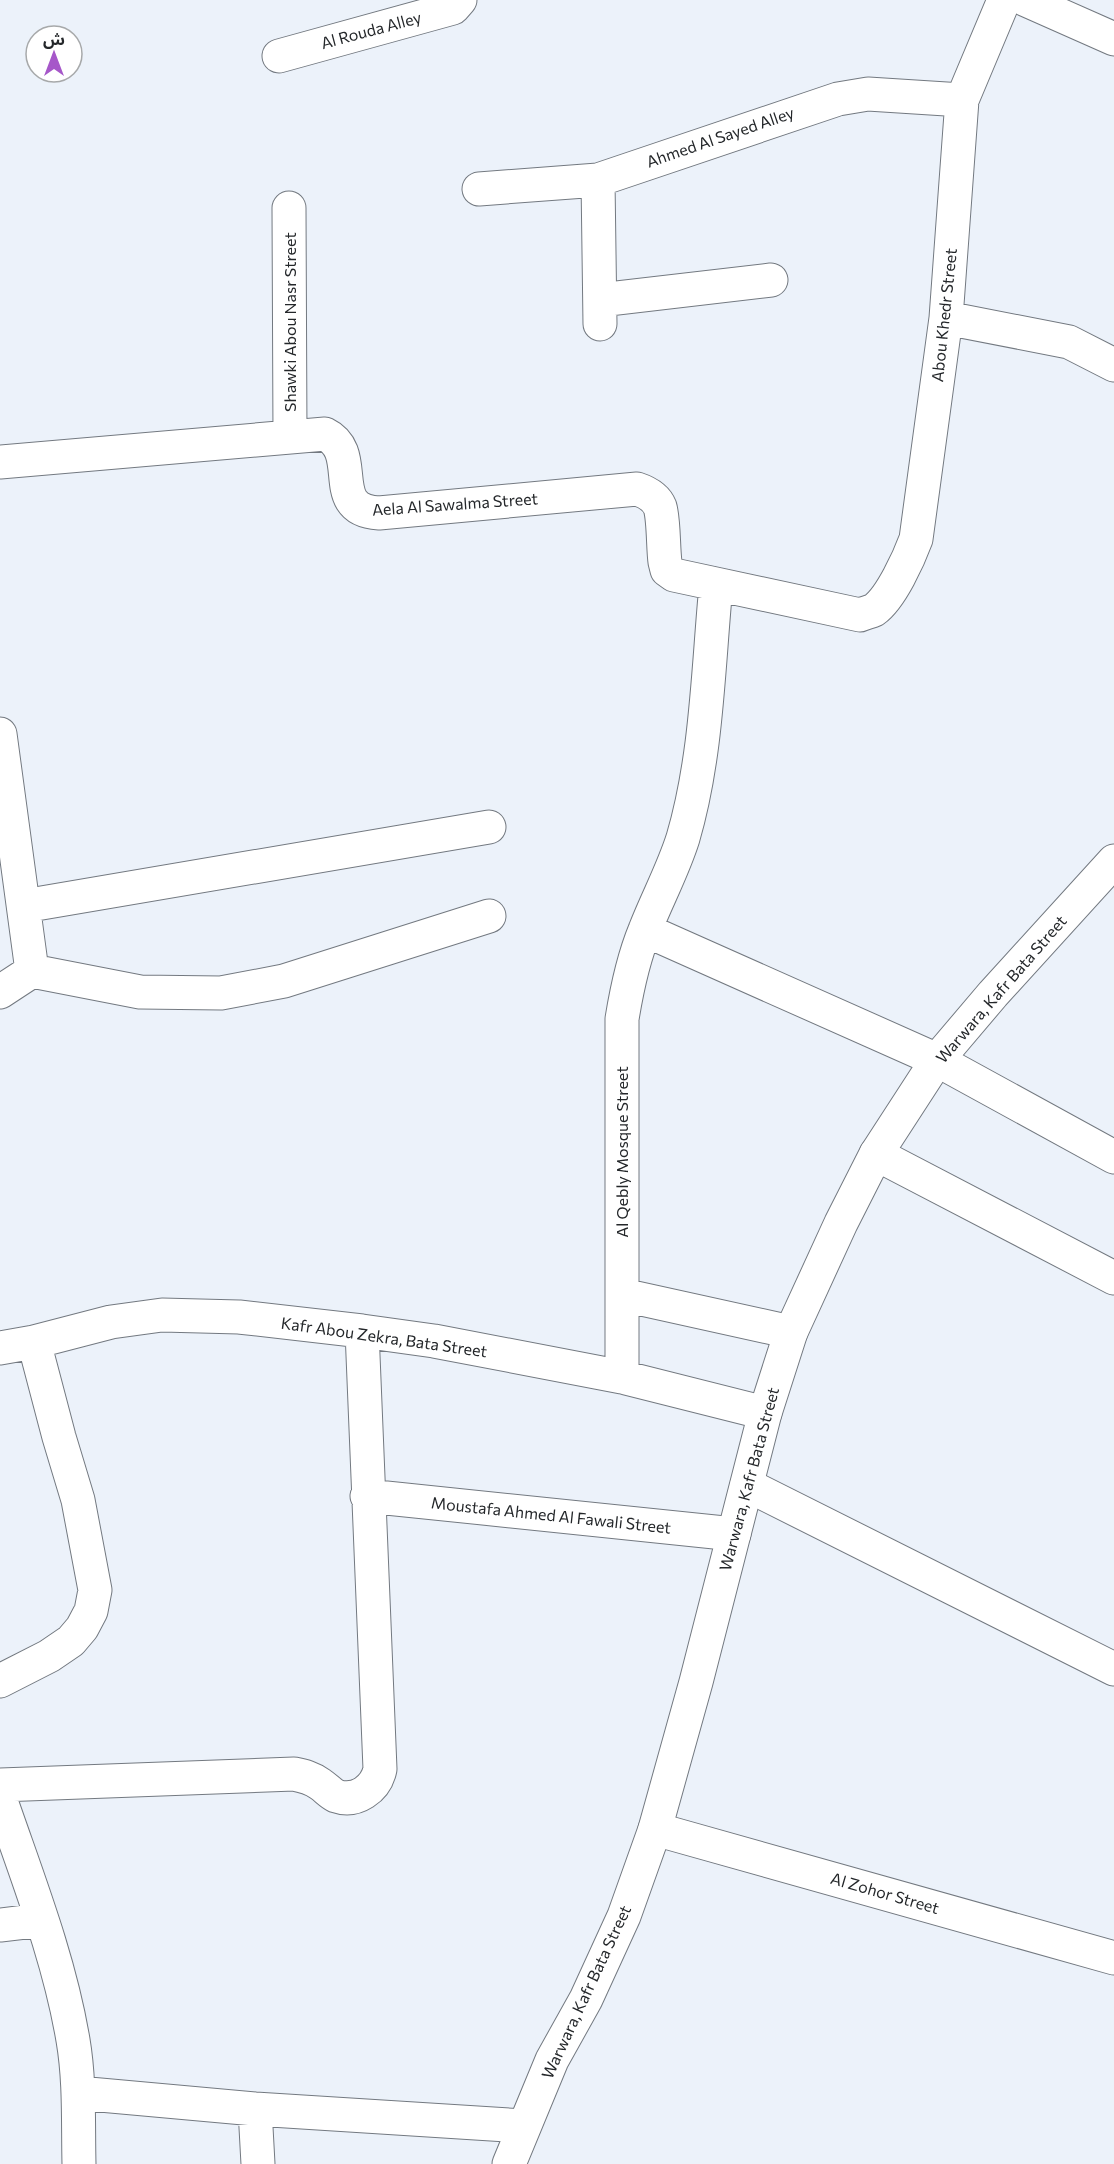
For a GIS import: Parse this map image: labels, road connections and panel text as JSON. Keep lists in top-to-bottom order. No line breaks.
{"streets":{"street":["Al Rouda Alley","Ahmed Al Sayed Alley","Abou Khedr Street","Shawki Abou Nasr Street","Aela Al Sawalma Street","Warwara, Kafr Bata Street","Al Qebly Mosque Street","Kafr Abou Zekra, Bata Street","Moustafa Ahmed Al Fawali Street","Al Zohor Street"]},"crossings":[["Ahmed Al Sayed Alley","Abou Khedr Street"],["Abou Khedr Street","Aela Al Sawalma Street"],["Shawki Abou Nasr Street","Aela Al Sawalma Street"],["Aela Al Sawalma Street","Al Qebly Mosque Street"],["Warwara, Kafr Bata Street","Kafr Abou Zekra, Bata Street"],["Warwara, Kafr Bata Street","Moustafa Ahmed Al Fawali Street"],["Warwara, Kafr Bata Street","Al Zohor Street"],["Al Qebly Mosque Street","Kafr Abou Zekra, Bata Street"]],"north":"top"}
